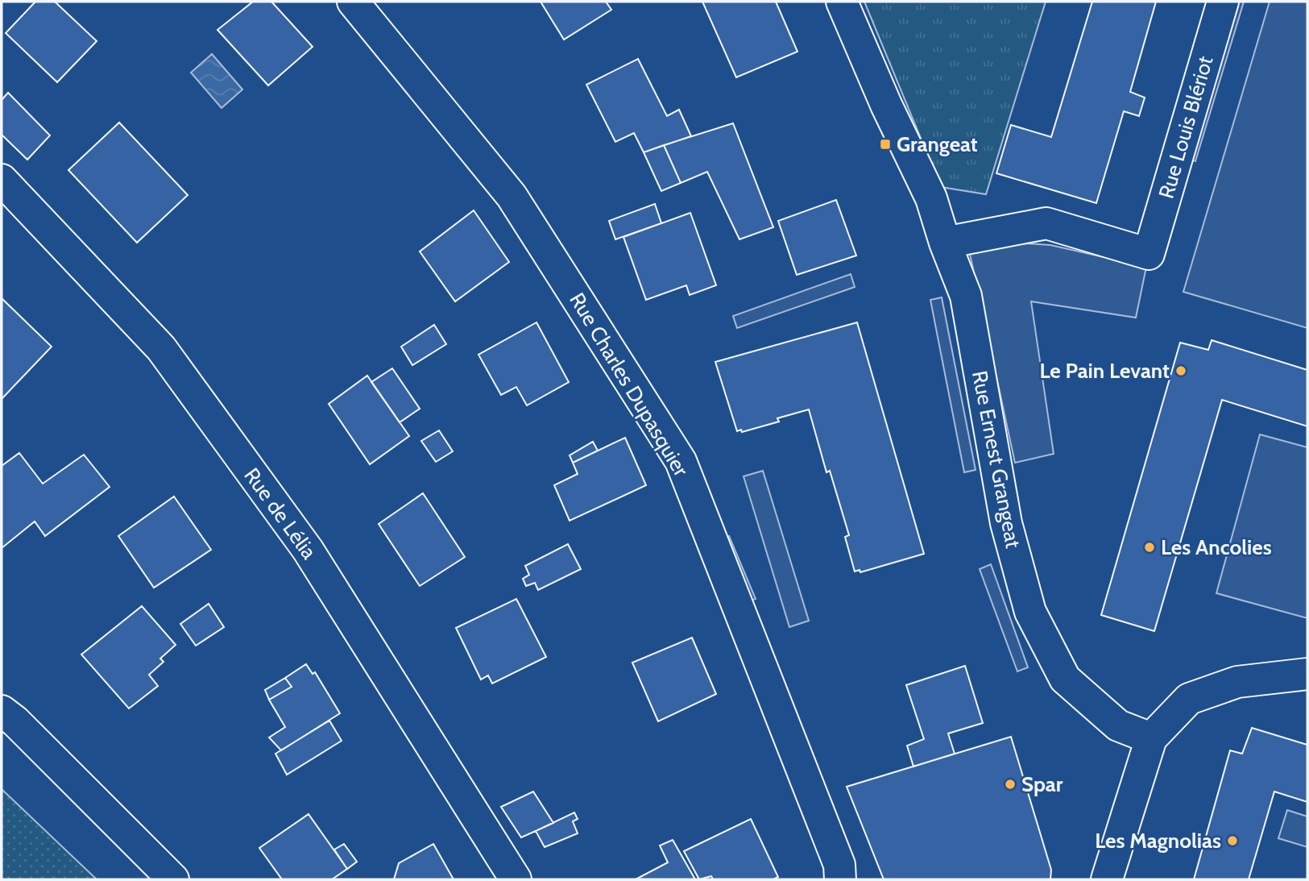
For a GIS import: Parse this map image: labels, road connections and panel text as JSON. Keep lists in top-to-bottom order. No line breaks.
{"streets":{"street":["Rue Louis Blériot","Rue Charles Dupasquier","Rue Ernest Grangeat","Rue de Lélia"]},"crossings":[["Rue Louis Blériot","Rue Ernest Grangeat"]],"places":{"transit":["Grangeat"],"other":["Le Pain Levant","Les Ancolies","Spar","Les Magnolias"]}}
